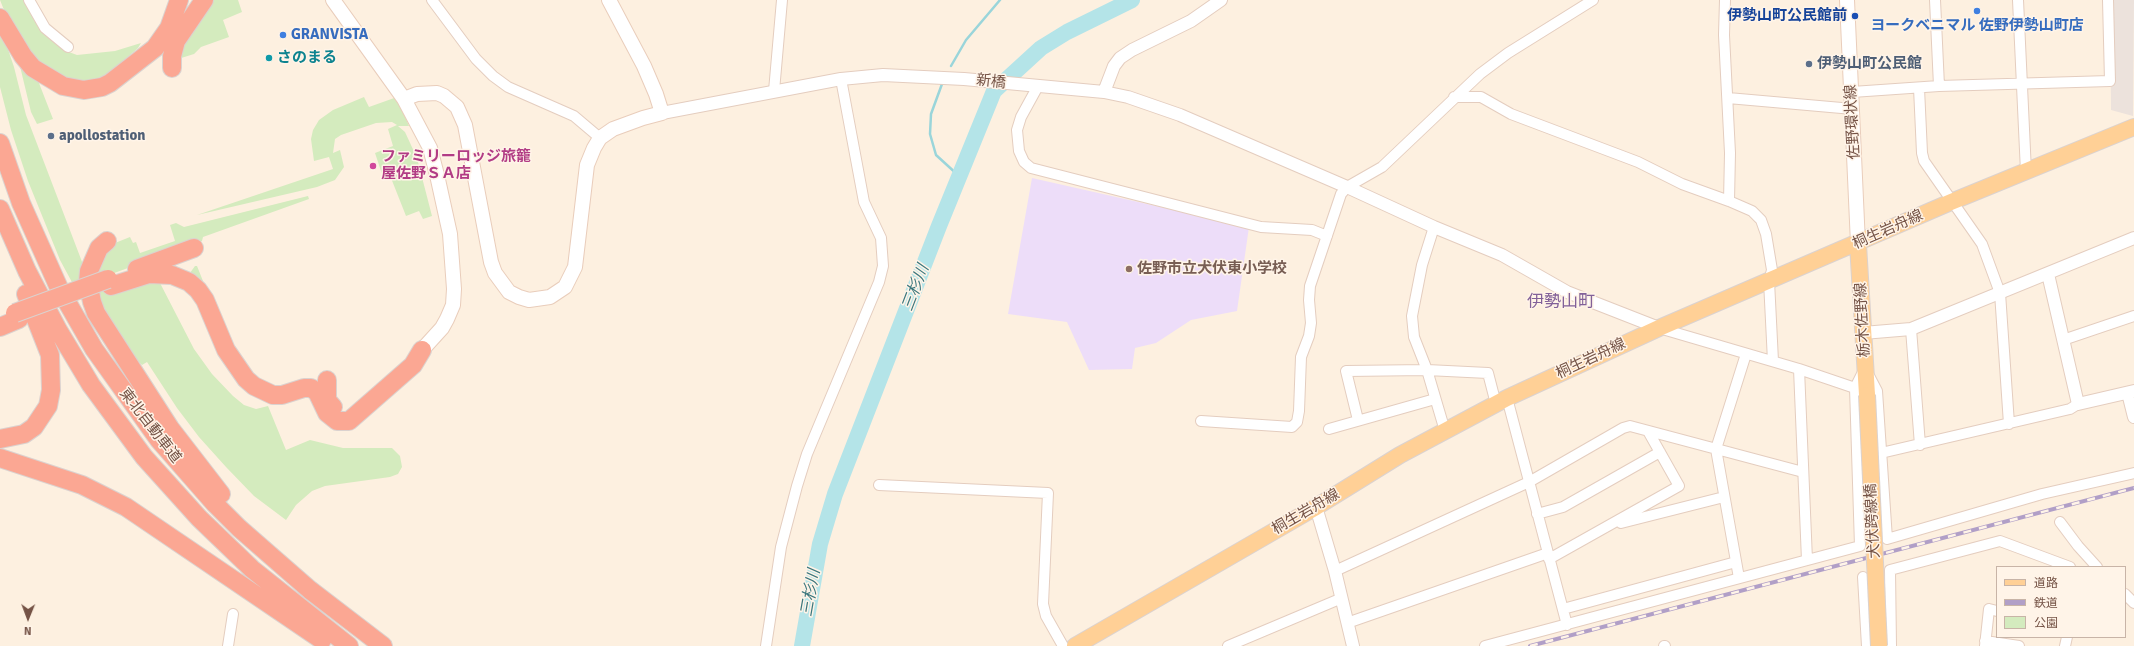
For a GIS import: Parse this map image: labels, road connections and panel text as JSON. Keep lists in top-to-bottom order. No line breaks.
{"streets":{"highway":["東北自動車道"],"main road":["佐野環状線","桐生岩舟線","栃木佐野線","犬伏跨線橋"],"street":["新橋"]},"crossings":[["新橋","桐生岩舟線"],["佐野環状線","桐生岩舟線"],["佐野環状線","栃木佐野線"],["桐生岩舟線","栃木佐野線"],["栃木佐野線","犬伏跨線橋"]],"districts":["伊勢山町"],"water":["三杉川"],"places":["ヨークベニマル 佐野伊勢山町店","伊勢山町公民館前","GRANVISTA","さのまる","伊勢山町公民館","apollostation","ファミリーロッジ旅籠 屋佐野ＳＡ店","佐野市立犬伏東小学校"],"legend":["道路","鉄道","公園"],"north":"bottom"}
